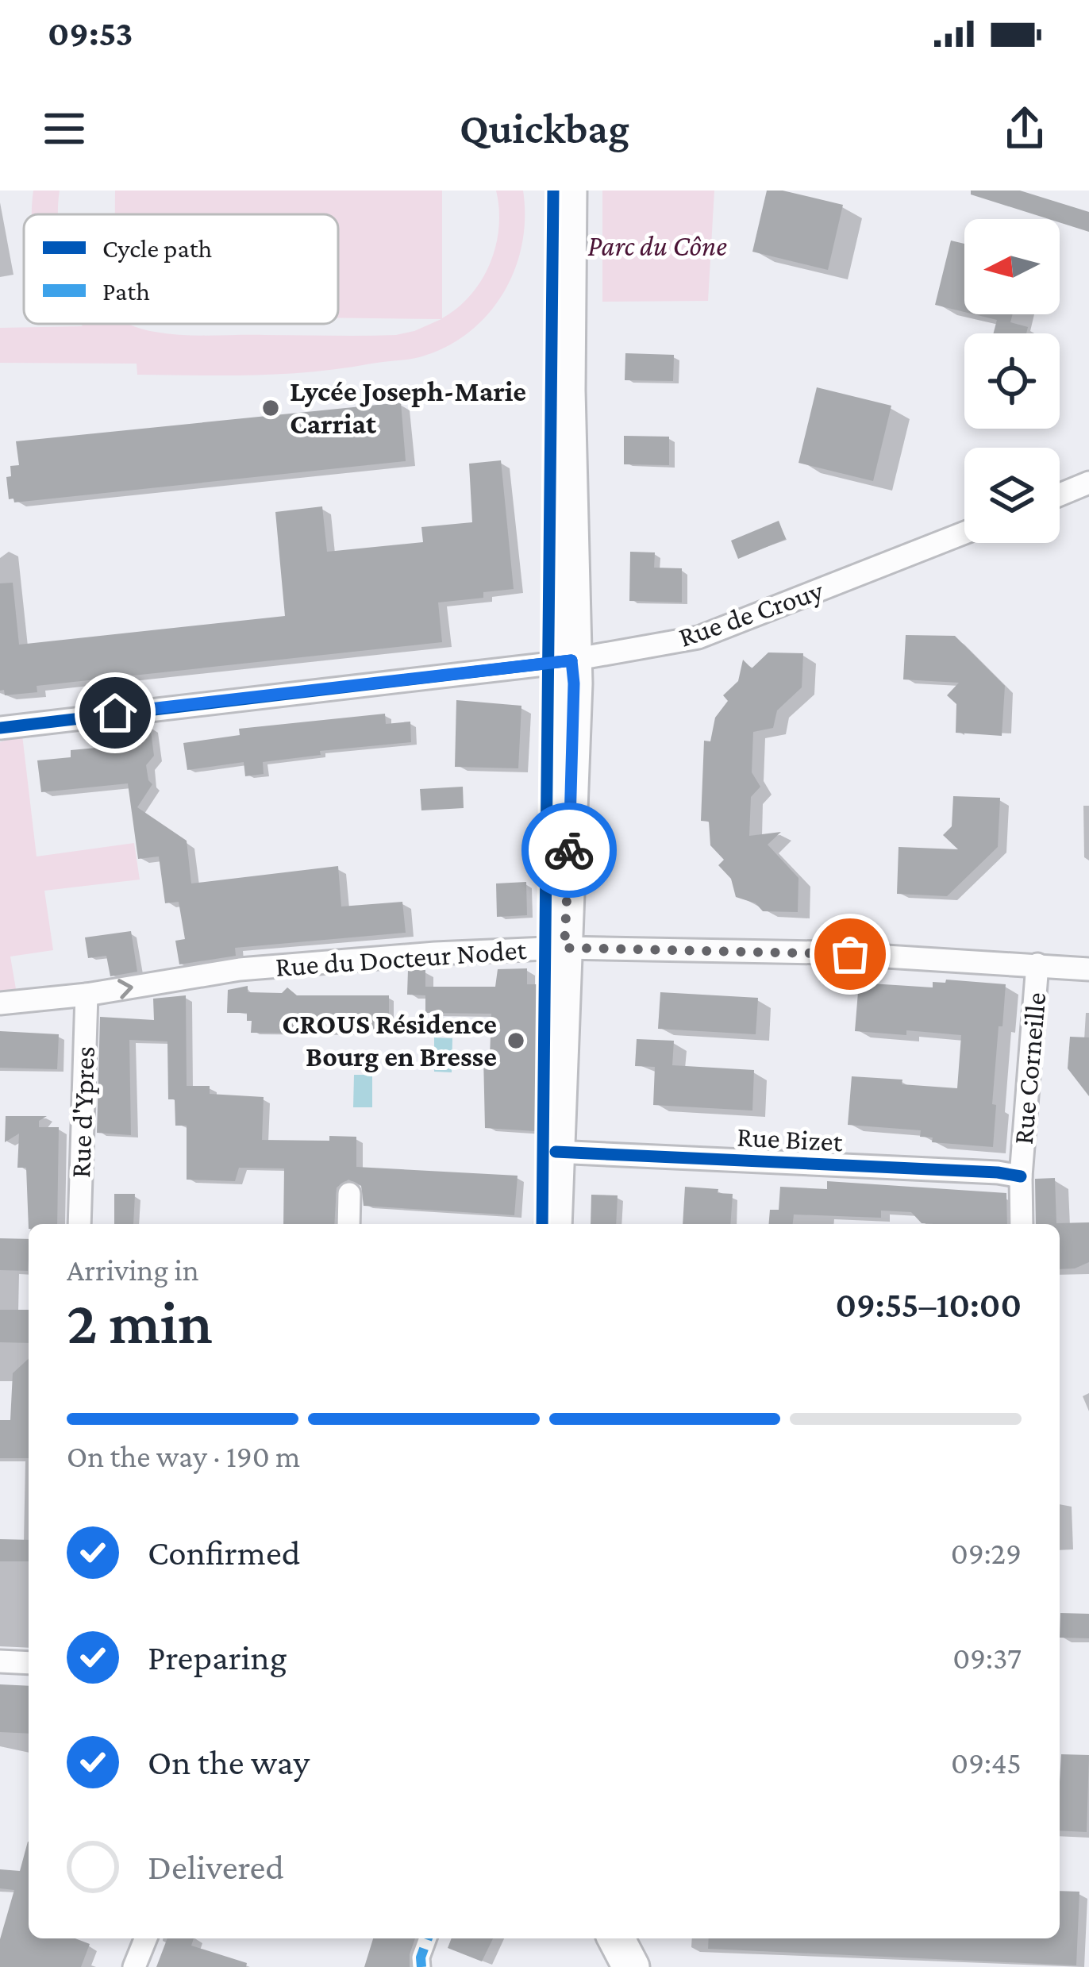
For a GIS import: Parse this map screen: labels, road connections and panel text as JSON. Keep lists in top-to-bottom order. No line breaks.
{"streets":{"street":["Rue de Crouy","Rue du Docteur Nodet","Rue Corneille","Rue d'Ypres","Rue Bizet"]},"crossings":[["Rue du Docteur Nodet","Rue Corneille"],["Rue du Docteur Nodet","Rue d'Ypres"],["Rue Corneille","Rue Bizet"]],"one_way":["Rue du Docteur Nodet"],"parks":["Parc du Cône"],"places":["Lycée Joseph-Marie Carriat","CROUS Résidence Bourg en Bresse"],"legend":["Cycle path","Path"],"north":"left","page":{"status":"09:53","header":"Quickbag","heading":["2 min","Arriving in","09:55–10:00"],"bar":"On the way · 190 m","list":[["Confirmed","09:29"],["Preparing","09:37"],["On the way","09:45"],"Delivered"]}}
